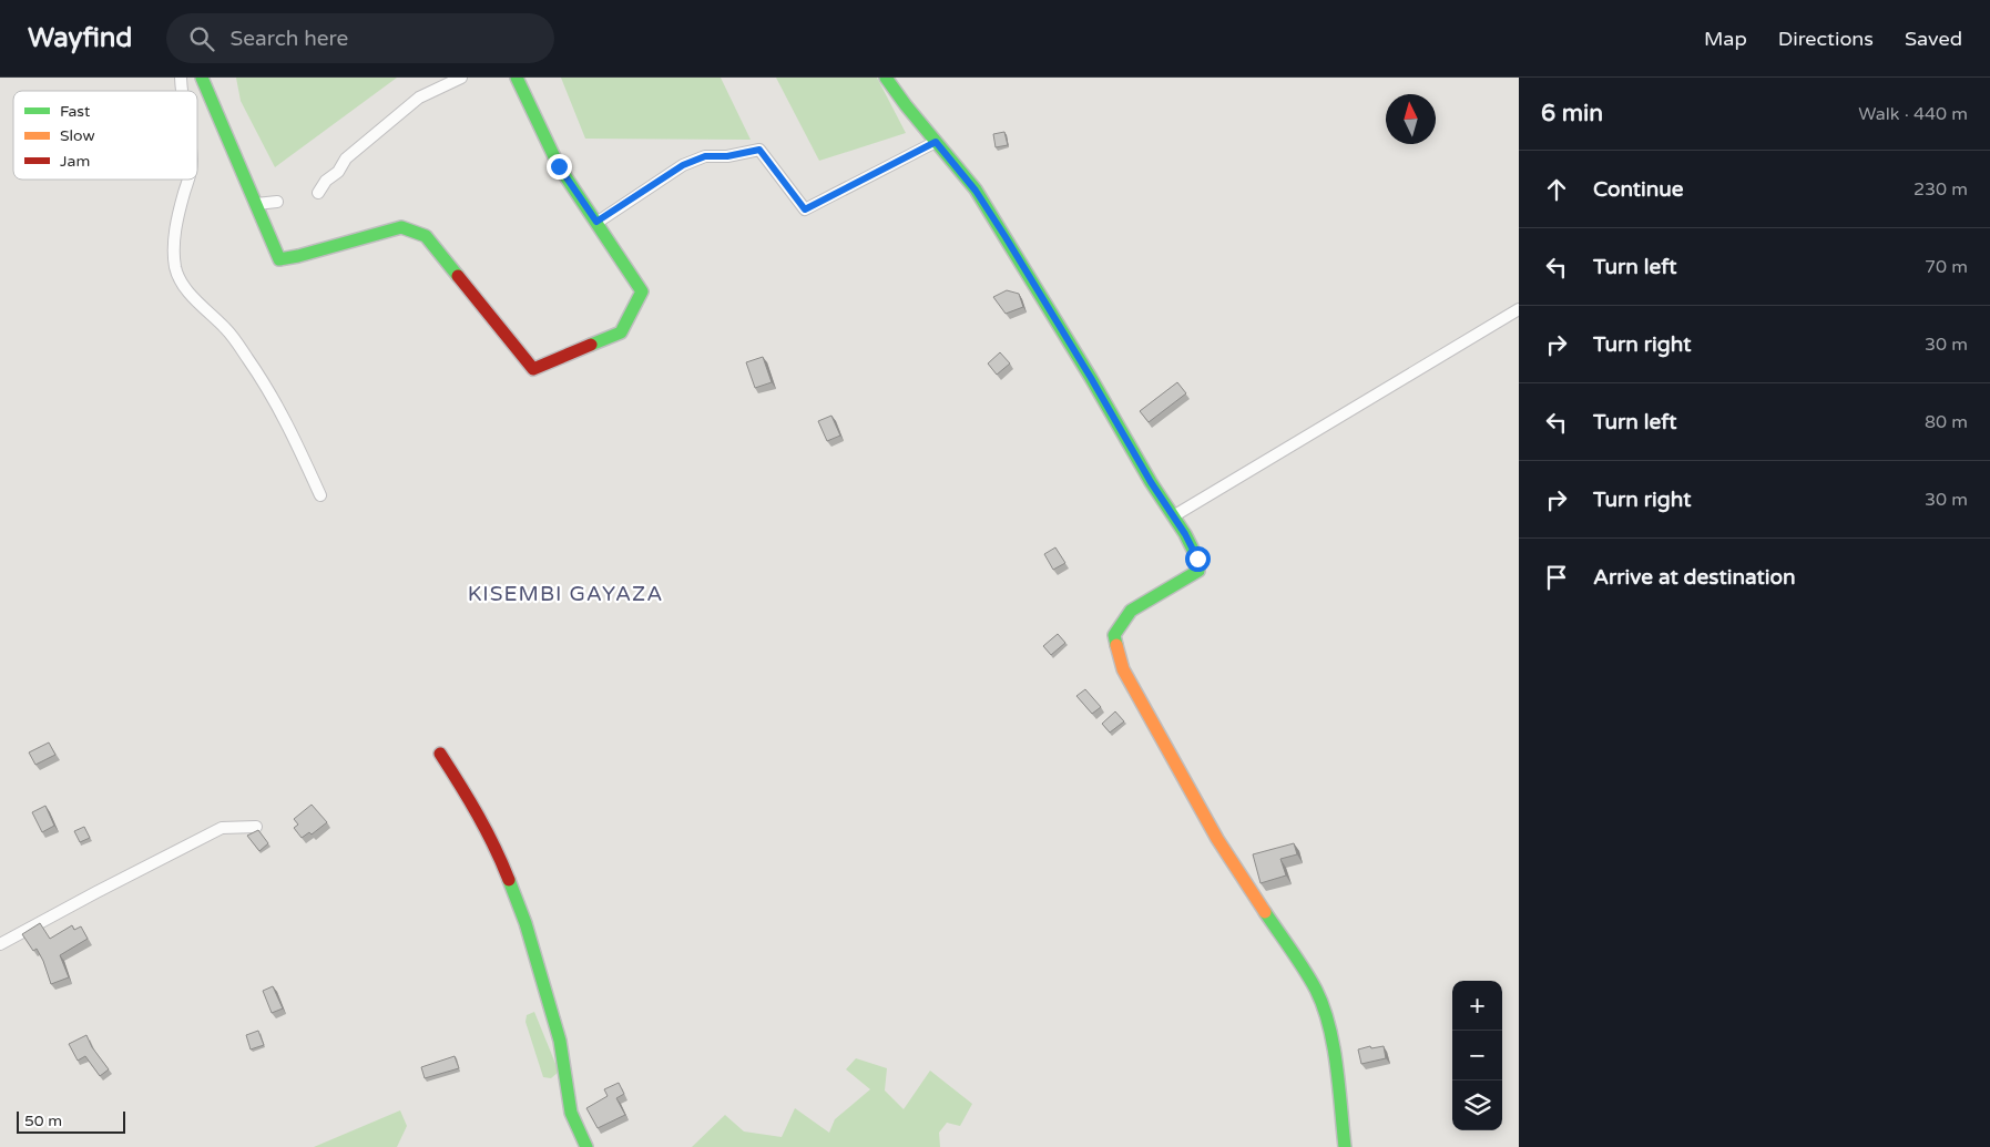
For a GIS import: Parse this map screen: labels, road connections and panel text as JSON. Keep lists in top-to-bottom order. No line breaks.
{"districts":["KISEMBI GAYAZA"],"legend":["Fast","Slow","Jam"],"scale_bar":"50 m","north":"top","page":{"header":"Wayfind","search":"Search here","nav":["Map","Directions","Saved"],"heading":["6 min","Walk · 440 m"],"list":[["Continue","230 m"],["Turn left","70 m"],["Turn right","30 m"],["Turn left","80 m"],["Turn right","30 m"],"Arrive at destination"],"map_buttons":["+","−"],"scale":"50 m"}}
